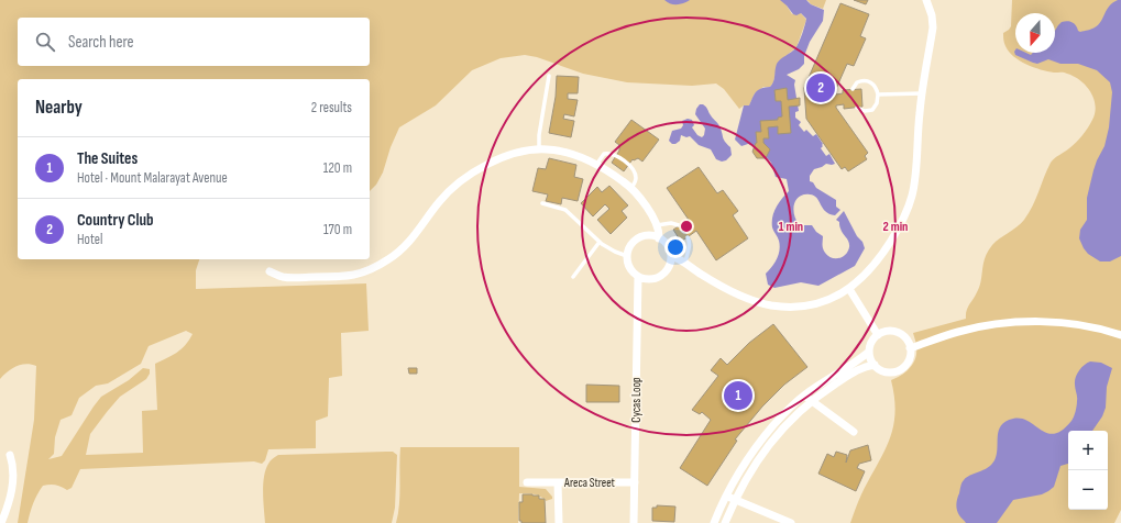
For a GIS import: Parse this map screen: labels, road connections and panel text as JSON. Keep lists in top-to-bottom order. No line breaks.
{"streets":{"street":["Cycas Loop","Areca Street"]},"crossings":[["Cycas Loop","Areca Street"]],"north":"bottom","page":{"search":"Search here","pins":["2","1"],"heading":["Nearby","2 results"],"list":[{"mark":"1","name":"The Suites","note":"Hotel · Mount Malarayat Avenue","value":"120 m"},{"mark":"2","name":"Country Club","note":"Hotel","value":"170 m"}],"map_buttons":["+","−"]},"rings":["1 min","2 min"]}
